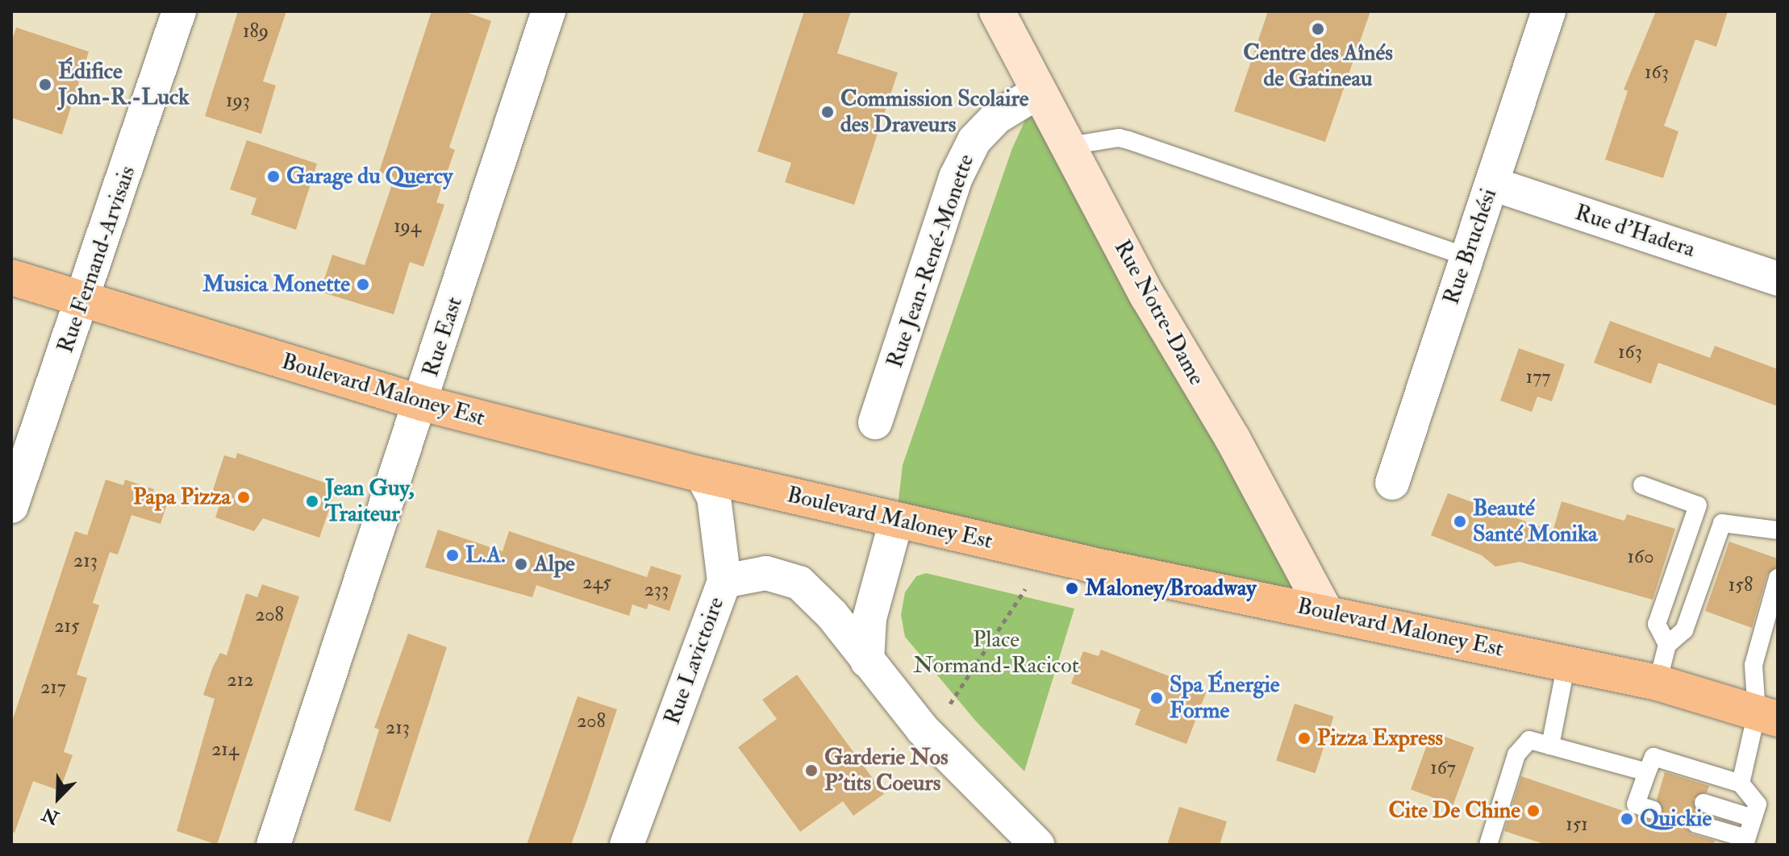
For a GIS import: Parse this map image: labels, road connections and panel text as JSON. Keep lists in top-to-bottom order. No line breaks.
{"streets":{"main road":["Boulevard Maloney Est"],"street":["Rue d'Hadera","Rue Bruchési","Rue Fernand-Arvisais","Rue Jean-René-Monette","Rue Notre-Dame","Rue East","Rue Lavictoire"]},"crossings":[["Rue d'Hadera","Rue Bruchési"],["Rue Fernand-Arvisais","Boulevard Maloney Est"],["Rue Jean-René-Monette","Rue Notre-Dame"],["Rue Notre-Dame","Boulevard Maloney Est"],["Rue East","Boulevard Maloney Est"],["Boulevard Maloney Est","Rue Lavictoire"]],"parks":["Place Normand-Racicot"],"places":["Centre des Aînés de Gatineau","Édifice John-R.-Luck","Commission Scolaire des Draveurs","Garage du Quercy","Musica Monette","Papa Pizza","Jean Guy, Traiteur","Beauté Santé Monika","L.A.","Alpe","Maloney/Broadway","Spa Énergie Forme","Pizza Express","Garderie Nos P'tits Coeurs","Cite De Chine","Quickie"],"house_numbers":["189","163","193","194","163","177","160","213","245","158","233","208","215","212","217","208","213","214","167","151"],"north":"bottom left"}
